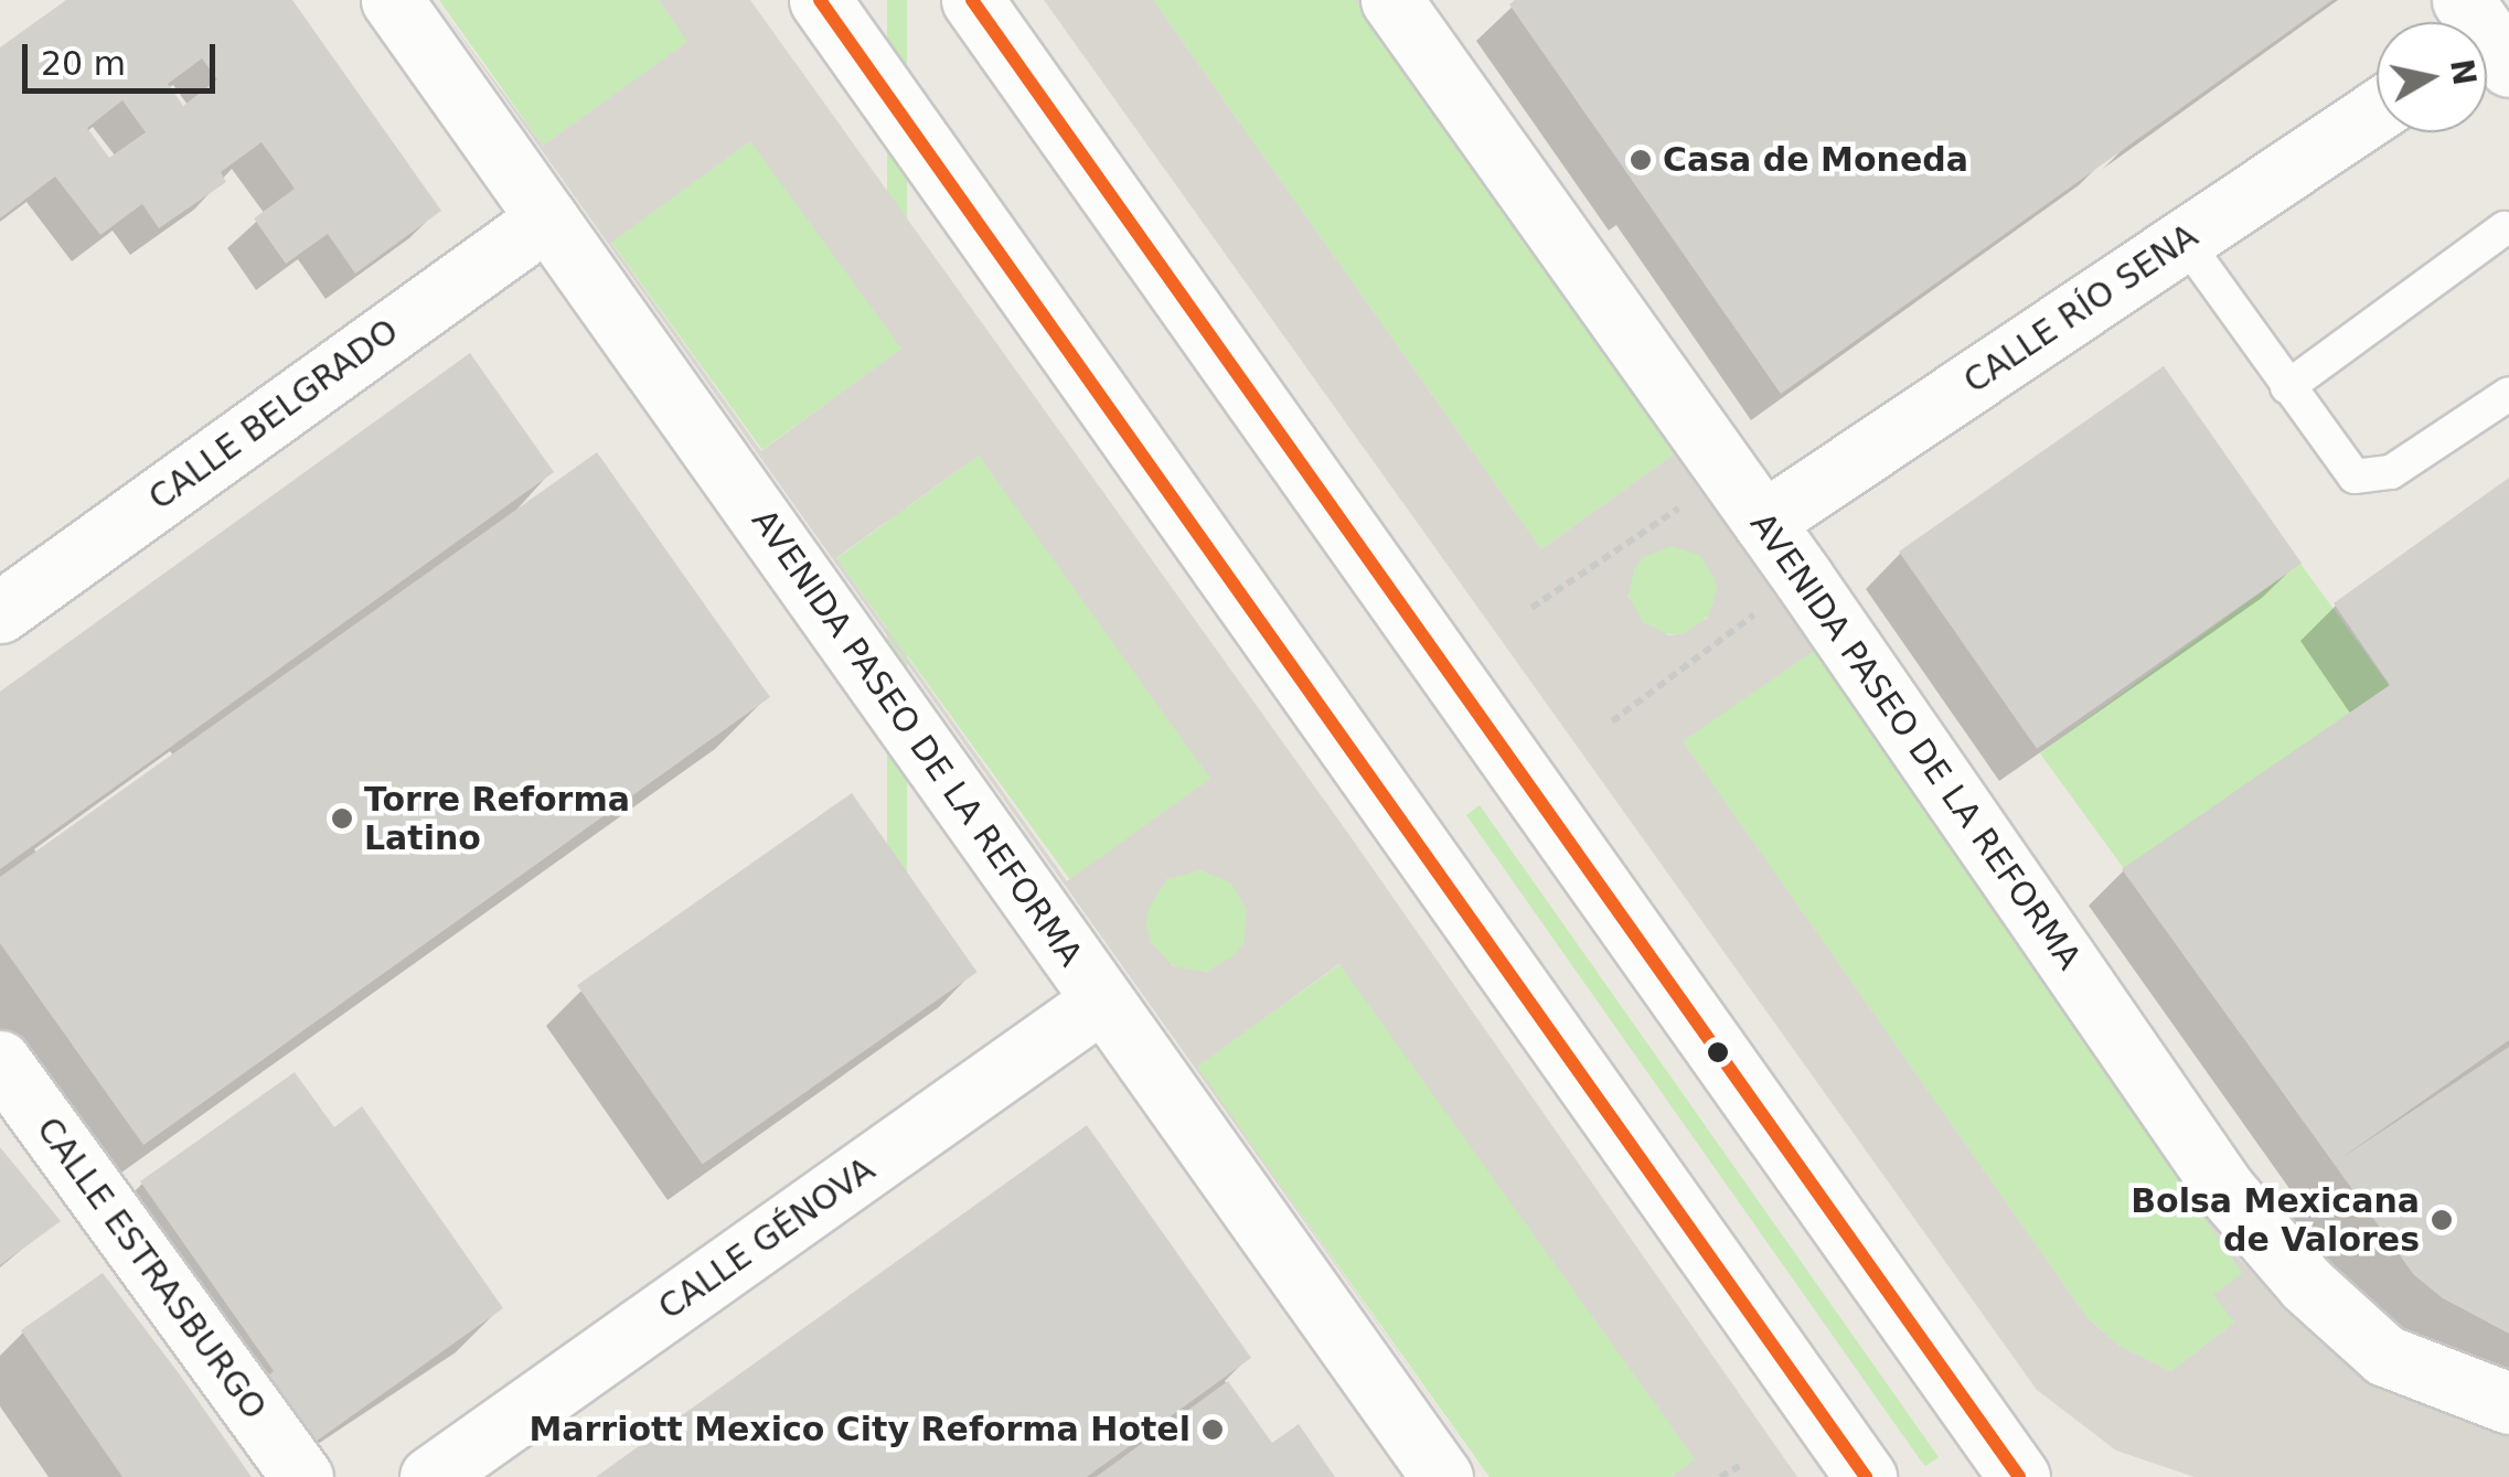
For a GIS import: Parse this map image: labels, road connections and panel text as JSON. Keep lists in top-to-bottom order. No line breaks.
{"streets":{"street":["CALLE RÍO SENA","CALLE BELGRADO","AVENIDA PASEO DE LA REFORMA","CALLE GÉNOVA","CALLE ESTRASBURGO"]},"crossings":[["CALLE RÍO SENA","AVENIDA PASEO DE LA REFORMA"],["CALLE BELGRADO","AVENIDA PASEO DE LA REFORMA"],["AVENIDA PASEO DE LA REFORMA","CALLE GÉNOVA"]],"places":["Casa de Moneda","Torre Reforma Latino","Bolsa Mexicana de Valores","Marriott Mexico City Reforma Hotel"],"scale_bar":"20 m","north":"right"}
